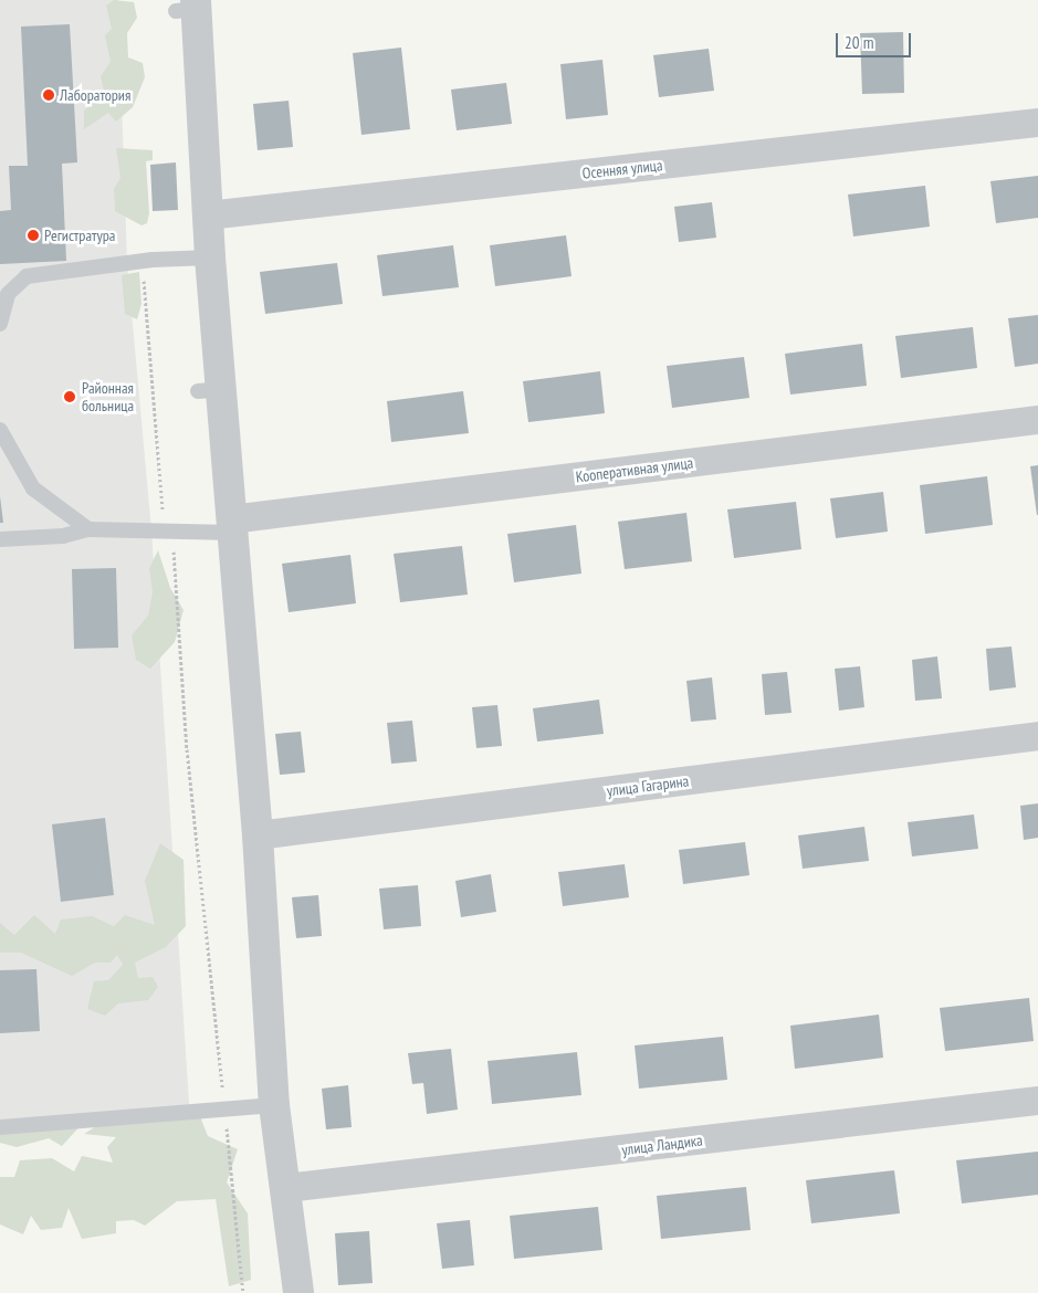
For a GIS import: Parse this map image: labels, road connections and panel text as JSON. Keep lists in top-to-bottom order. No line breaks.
{"streets":{"street":["Осенняя улица","Кооперативная улица","улица Гагарина","улица Ландика"]},"places":["Лаборатория","Регистратура","Районная больница"],"scale_bar":"20 m"}
